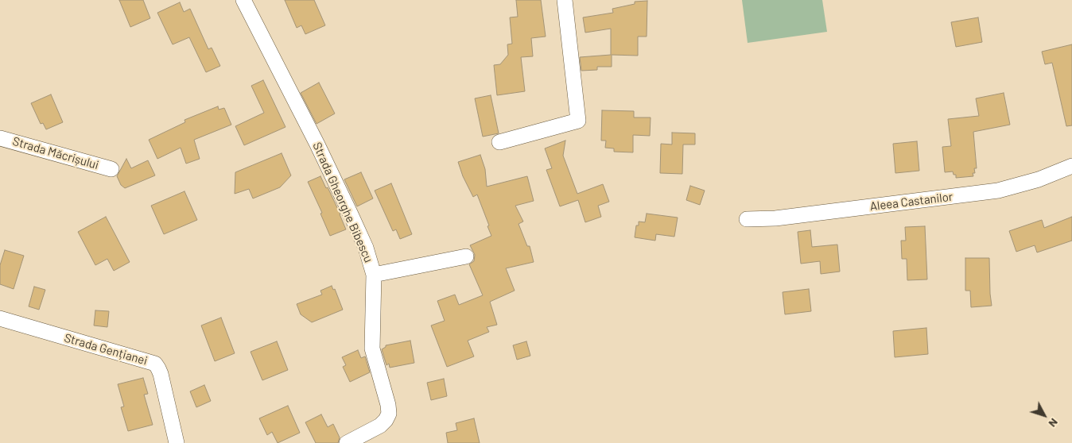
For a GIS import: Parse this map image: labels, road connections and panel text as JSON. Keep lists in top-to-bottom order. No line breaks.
{"streets":{"street":["Strada Măcrișului","Aleea Castanilor","Strada Gheorghe Bibescu","Strada Gențianei"]},"north":"bottom right"}
